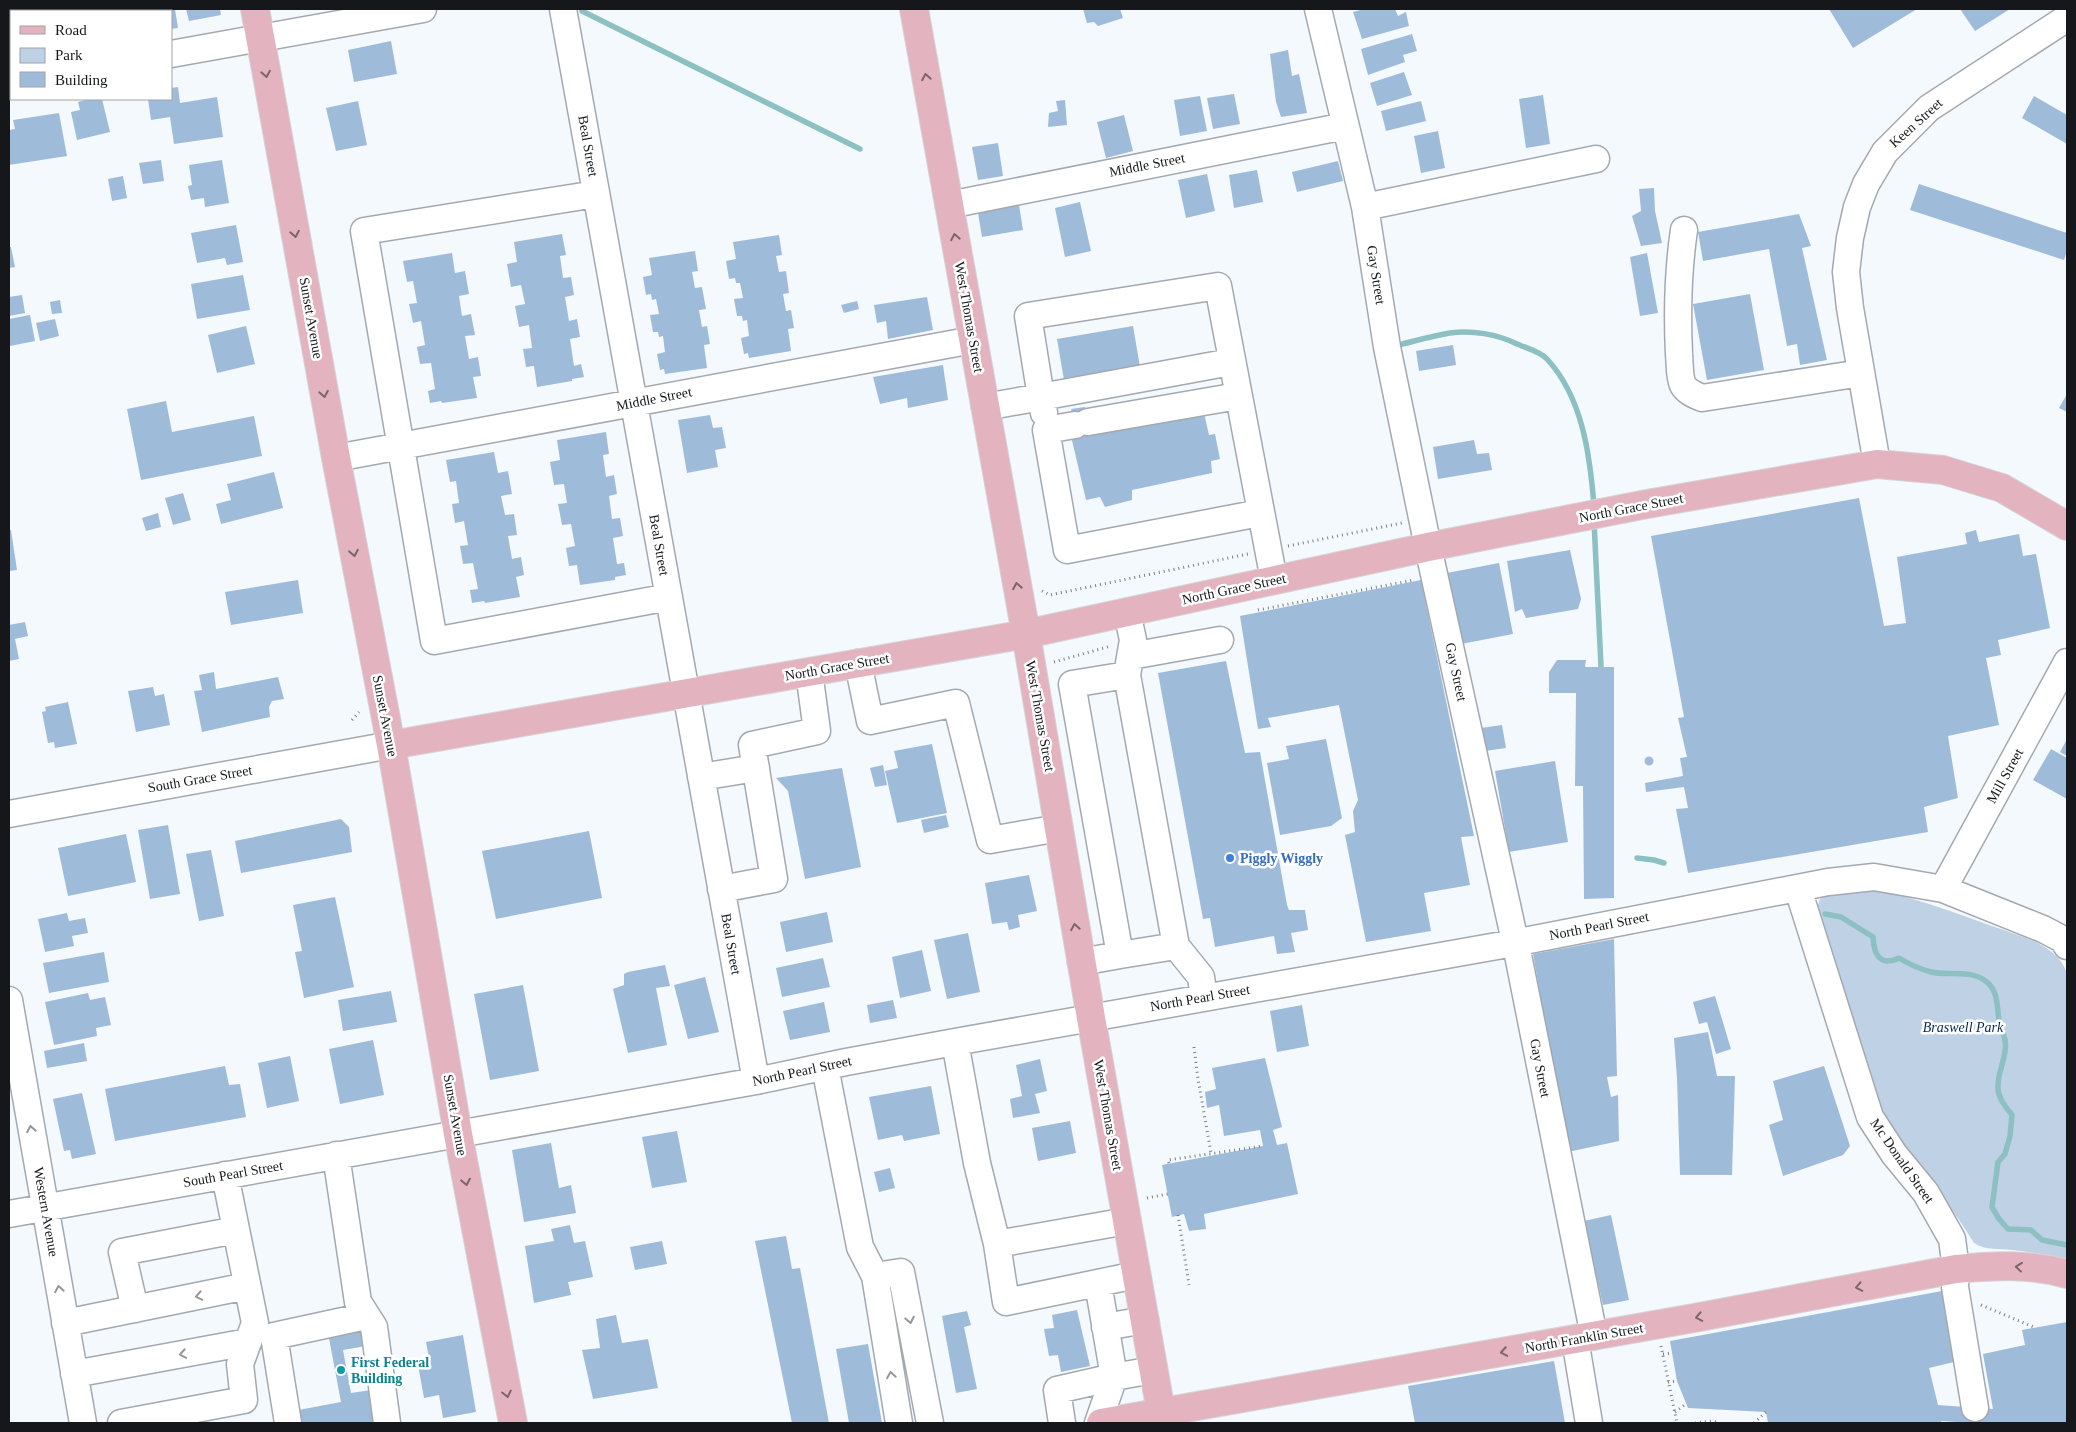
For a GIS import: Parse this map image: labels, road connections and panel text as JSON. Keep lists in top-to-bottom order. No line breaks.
{"streets":{"main road":["West Thomas Street","Sunset Avenue","North Grace Street","North Franklin Street"],"street":["Keen Street","Beal Street","Middle Street","Gay Street","Mill Street","South Grace Street","North Pearl Street","Mc Donald Street","South Pearl Street","Western Avenue"]},"crossings":[["Keen Street","North Grace Street"],["Beal Street","Middle Street"],["Beal Street","North Grace Street"],["Beal Street","North Pearl Street"],["Middle Street","Gay Street"],["Middle Street","West Thomas Street"],["Middle Street","Sunset Avenue"],["Gay Street","North Grace Street"],["Gay Street","North Pearl Street"],["Gay Street","North Franklin Street"],["West Thomas Street","North Grace Street"],["West Thomas Street","North Pearl Street"],["West Thomas Street","North Franklin Street"],["Sunset Avenue","North Grace Street"],["Sunset Avenue","South Grace Street"],["Sunset Avenue","North Pearl Street"],["Sunset Avenue","South Pearl Street"],["North Grace Street","South Grace Street"],["Mill Street","North Pearl Street"],["North Pearl Street","Mc Donald Street"],["North Pearl Street","South Pearl Street"],["Mc Donald Street","North Franklin Street"],["South Pearl Street","Western Avenue"]],"one_way":["West Thomas Street","Sunset Avenue","North Franklin Street"],"parks":["Braswell Park"],"places":["Piggly Wiggly","First Federal Building"],"legend":["Road","Park","Building"]}
